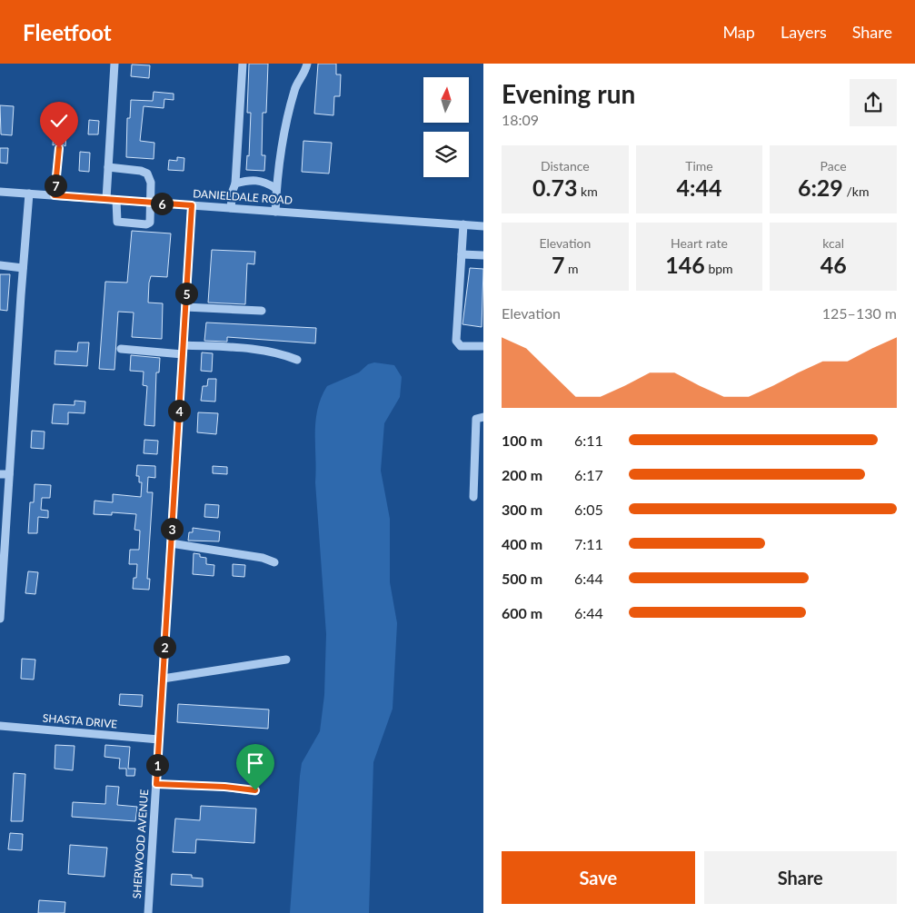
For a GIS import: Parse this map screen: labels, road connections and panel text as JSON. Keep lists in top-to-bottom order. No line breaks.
{"streets":{"street":["DANIELDALE ROAD","SHASTA DRIVE","SHERWOOD AVENUE"]},"crossings":[["DANIELDALE ROAD","SHERWOOD AVENUE"],["SHASTA DRIVE","SHERWOOD AVENUE"]],"north":"top","page":{"header":"Fleetfoot","nav":["Map","Layers","Share"],"heading":["Evening run","18:09"],"stats":[["Distance","0.73 km"],["Time","4:44"],["Pace","6:29 /km"],["Elevation","7 m"],["Heart rate","146 bpm"],["kcal","46"]],"pins":["7","6","5","4","3","2","1"],"chart":["Elevation","125–130 m"],"list":[{"name":"100 m","note":"6:11"},{"name":"200 m","note":"6:17"},{"name":"300 m","note":"6:05"},{"name":"400 m","note":"7:11"},{"name":"500 m","note":"6:44"},{"name":"600 m","note":"6:44"}],"buttons":["Save","Share"]}}
